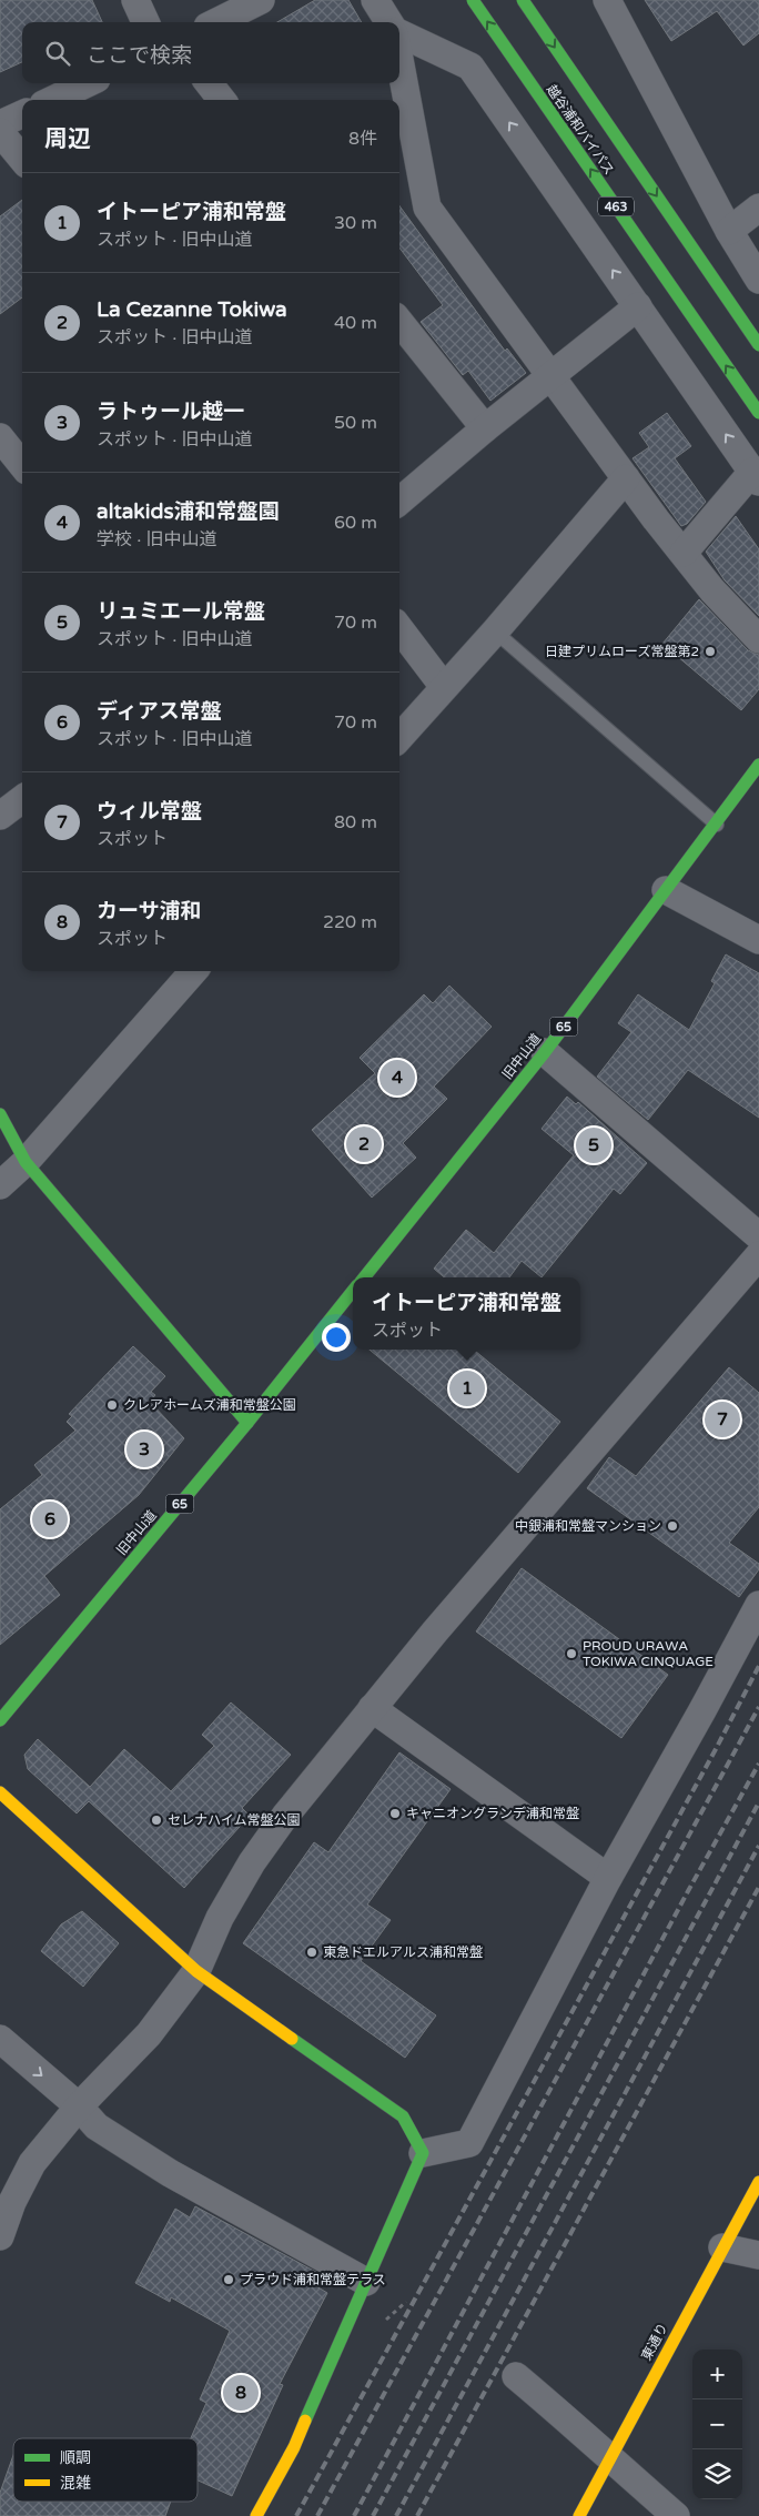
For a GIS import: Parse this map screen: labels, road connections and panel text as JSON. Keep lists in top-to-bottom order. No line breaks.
{"streets":{"main road":["越谷浦和バイパス","463","65","旧中山道","東通り"]},"places":["日建プリムローズ常盤第2","クレアホームズ浦和常盤公園","中銀浦和常盤マンション","PROUD URAWA TOKIWA CINQUAGE","キャニオングランデ浦和常盤","セレナハイム常盤公園","東急ドエルアルス浦和常盤","プラウド浦和常盤テラス"],"legend":["順調","混雑"],"page":{"search":"ここで検索","heading":["周辺","8件"],"list":[{"mark":"1","name":"イトーピア浦和常盤","note":"スポット · 旧中山道","value":"30 m"},{"mark":"2","name":"La Cezanne Tokiwa","note":"スポット · 旧中山道","value":"40 m"},{"mark":"3","name":"ラトゥール越一","note":"スポット · 旧中山道","value":"50 m"},{"mark":"4","name":"altakids浦和常盤園","note":"学校 · 旧中山道","value":"60 m"},{"mark":"5","name":"リュミエール常盤","note":"スポット · 旧中山道","value":"70 m"},{"mark":"6","name":"ディアス常盤","note":"スポット · 旧中山道","value":"70 m"},{"mark":"7","name":"ウィル常盤","note":"スポット","value":"80 m"},{"mark":"8","name":"カーサ浦和","note":"スポット","value":"220 m"}],"pins":["4","2","5","1","7","3","6","8"],"popup":["イトーピア浦和常盤","スポット"],"map_buttons":["+","−"]}}
